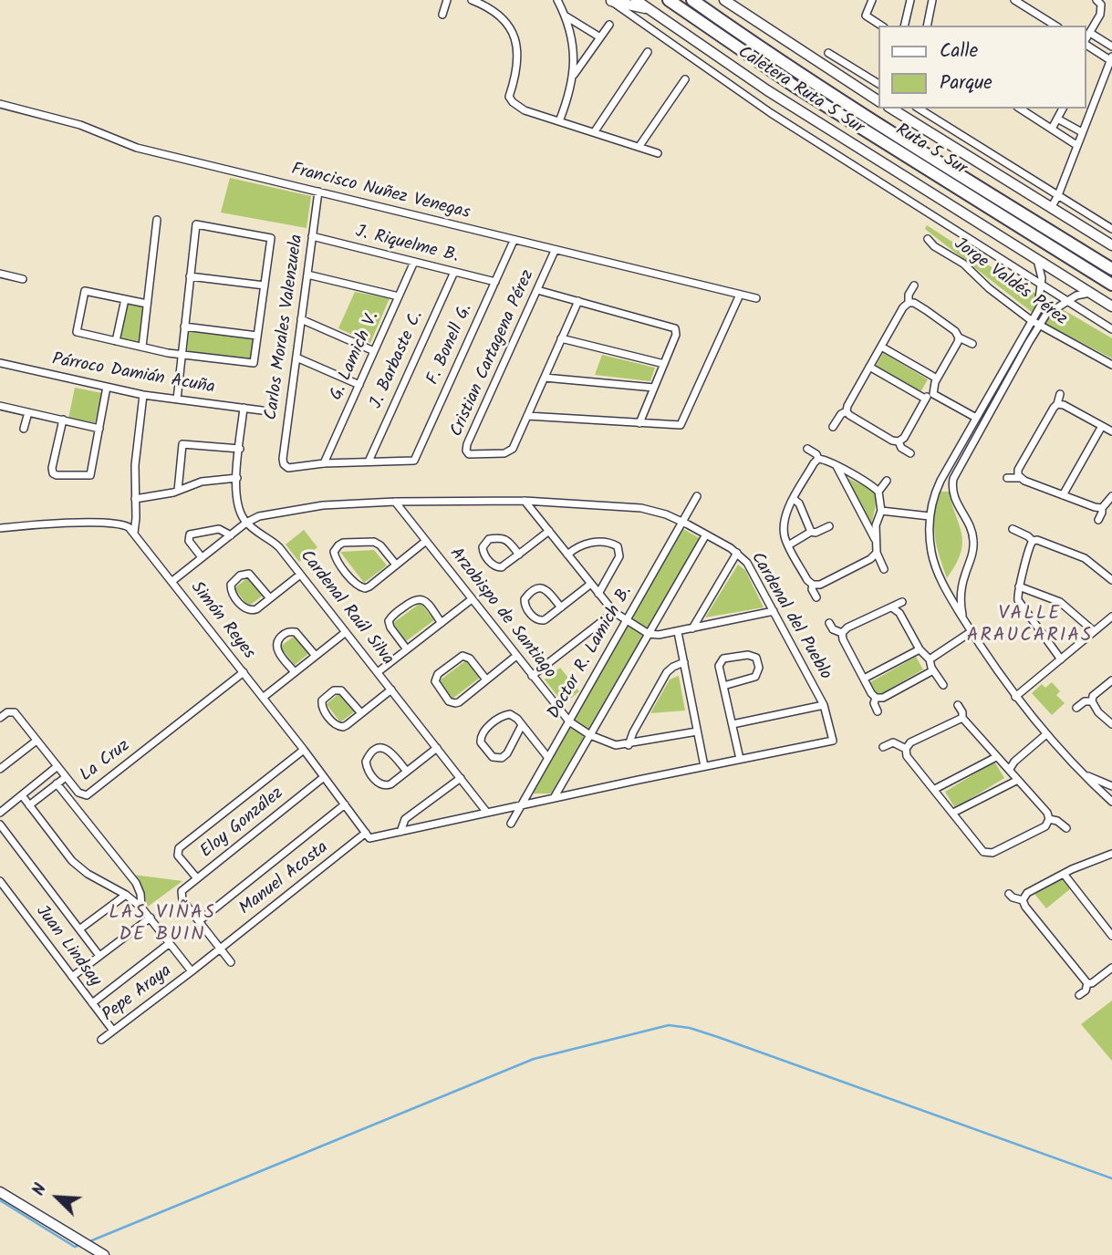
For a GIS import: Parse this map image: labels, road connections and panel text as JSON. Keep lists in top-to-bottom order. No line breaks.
{"streets":{"highway":["Ruta 5 Sur"],"main road":["Caletera Ruta 5 Sur"],"street":["Francisco Nuñez Venegas","J. Riquelme B.","Jorge Valdés Pérez","Carlos Morales Valenzuela","F. Bonell G.","Cristian Cartagena Pérez","G. Lamich V.","J. Barbaste C.","Párroco Damián Acuña","Cardenal Raúl Silva","Arzobispo de Santiago","Cardenal del Pueblo","Simón Reyes","Doctor R. Lamich B.","La Cruz","Eloy González","Manuel Acosta","Juan Lindsay","Pepe Araya"]},"crossings":[["Francisco Nuñez Venegas","Carlos Morales Valenzuela"],["Francisco Nuñez Venegas","F. Bonell G."],["Francisco Nuñez Venegas","Cristian Cartagena Pérez"],["J. Riquelme B.","Carlos Morales Valenzuela"],["J. Riquelme B.","F. Bonell G."],["J. Riquelme B.","G. Lamich V."],["J. Riquelme B.","J. Barbaste C."],["Carlos Morales Valenzuela","G. Lamich V."],["F. Bonell G.","J. Barbaste C."],["Cardenal Raúl Silva","Cardenal del Pueblo"],["Arzobispo de Santiago","Cardenal del Pueblo"],["Arzobispo de Santiago","Doctor R. Lamich B."],["Cardenal del Pueblo","Simón Reyes"],["Cardenal del Pueblo","Doctor R. Lamich B."],["Cardenal del Pueblo","Manuel Acosta"],["Simón Reyes","La Cruz"],["Simón Reyes","Eloy González"],["Simón Reyes","Manuel Acosta"],["Manuel Acosta","Pepe Araya"],["Juan Lindsay","Pepe Araya"]],"districts":["VALLE ARAUCARIAS","LAS VIÑAS DE BUIN"],"legend":["Calle","Parque"],"north":"top left"}
